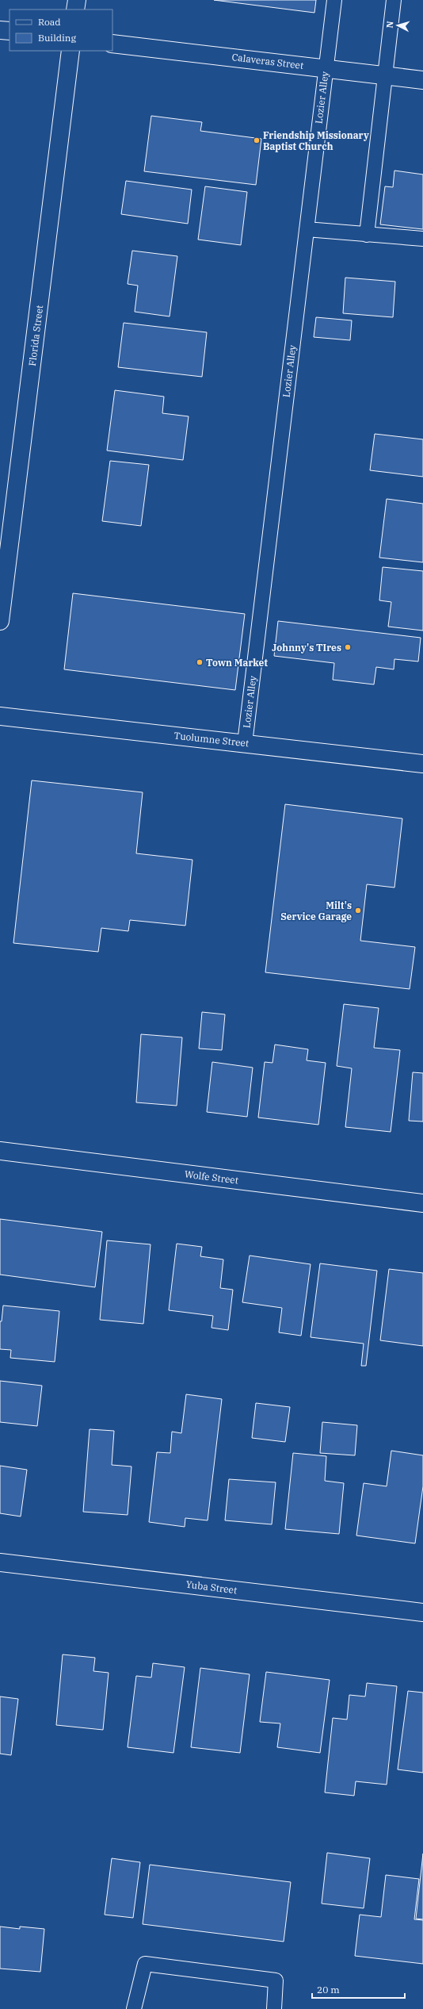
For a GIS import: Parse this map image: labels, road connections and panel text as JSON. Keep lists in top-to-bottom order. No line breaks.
{"streets":{"street":["Calaveras Street","Florida Street","Tuolumne Street","Wolfe Street","Yuba Street"],"lane":["Lozier Alley"]},"crossings":[["Calaveras Street","Lozier Alley"],["Lozier Alley","Tuolumne Street"]],"places":["Friendship Missionary Baptist Church","Johnny's TIres","Town Market","Milt's Service Garage"],"legend":["Road","Building"],"scale_bar":"20 m","north":"left"}
